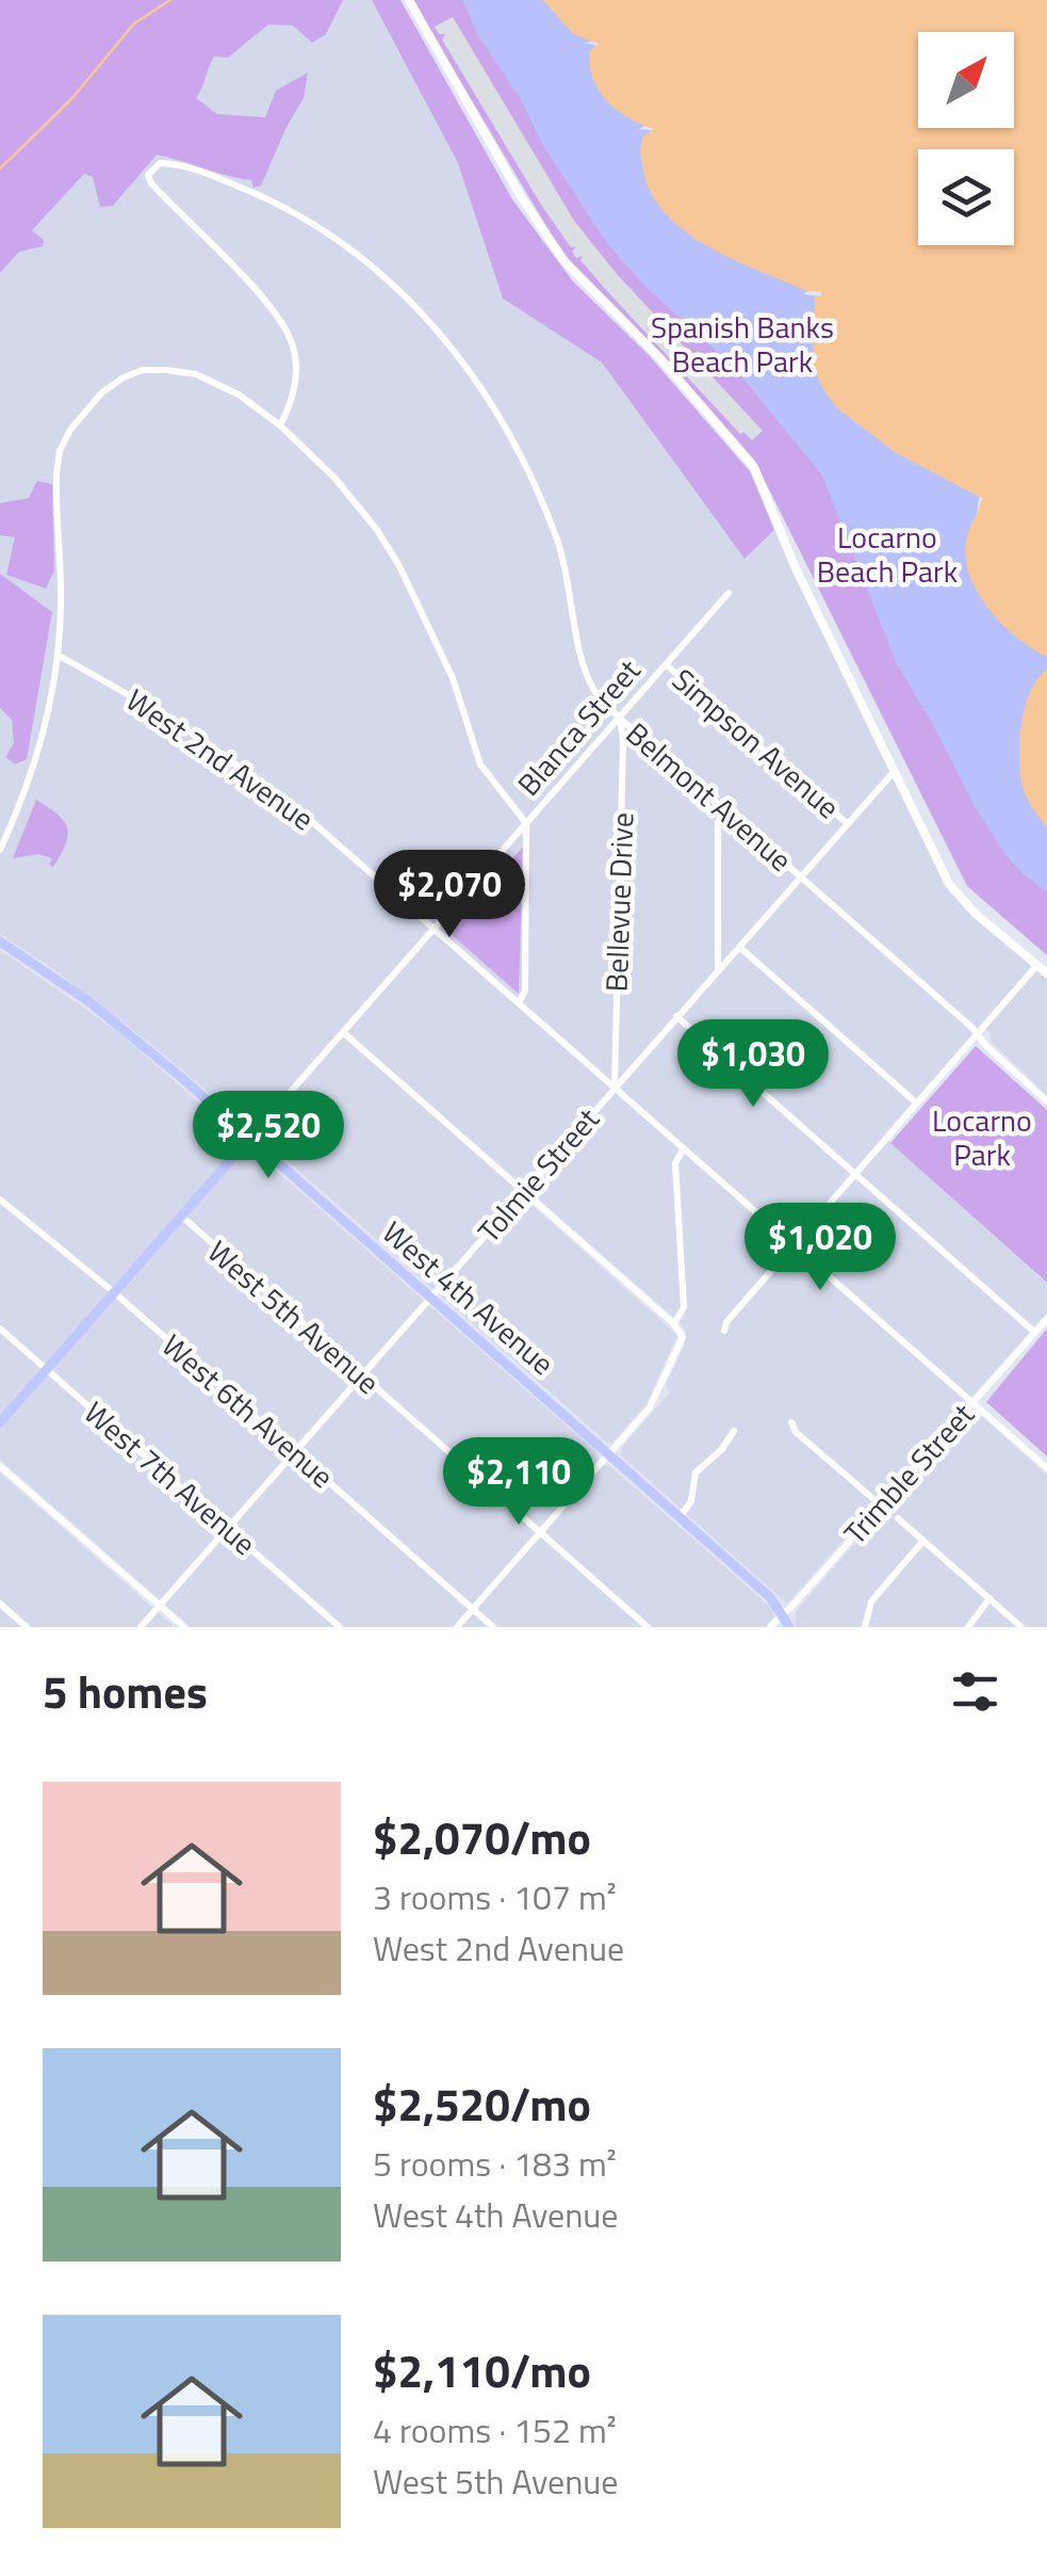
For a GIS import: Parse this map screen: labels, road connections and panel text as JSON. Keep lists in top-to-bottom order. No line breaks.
{"streets":{"main road":["Blanca Street","West 4th Avenue"],"street":["Simpson Avenue","West 2nd Avenue","Belmont Avenue","Bellevue Drive","Tolmie Street","West 5th Avenue","West 6th Avenue","Trimble Street","West 7th Avenue"]},"crossings":[["Blanca Street","Simpson Avenue"],["Blanca Street","West 2nd Avenue"],["Blanca Street","Belmont Avenue"],["Blanca Street","Bellevue Drive"],["Blanca Street","West 4th Avenue"],["Blanca Street","West 5th Avenue"],["Blanca Street","West 6th Avenue"],["Blanca Street","West 7th Avenue"],["Simpson Avenue","Tolmie Street"],["West 2nd Avenue","Bellevue Drive"],["West 2nd Avenue","Tolmie Street"],["West 2nd Avenue","Trimble Street"],["Belmont Avenue","Bellevue Drive"],["Belmont Avenue","Tolmie Street"],["Bellevue Drive","Tolmie Street"],["Tolmie Street","West 4th Avenue"],["Tolmie Street","West 5th Avenue"],["Tolmie Street","West 6th Avenue"],["Tolmie Street","West 7th Avenue"],["West 4th Avenue","Trimble Street"]],"parks":["Spanish Banks Beach Park","Locarno Beach Park","Locarno Park"],"north":"top right","page":{"price":["$2,070","$1,030","$2,520","$1,020","$2,110"],"heading":"5 homes","list":[{"name":"$2,070/mo","note":"3 rooms · 107 m² · West 2nd Avenue"},{"name":"$2,520/mo","note":"5 rooms · 183 m² · West 4th Avenue"},{"name":"$2,110/mo","note":"4 rooms · 152 m² · West 5th Avenue"}]}}
